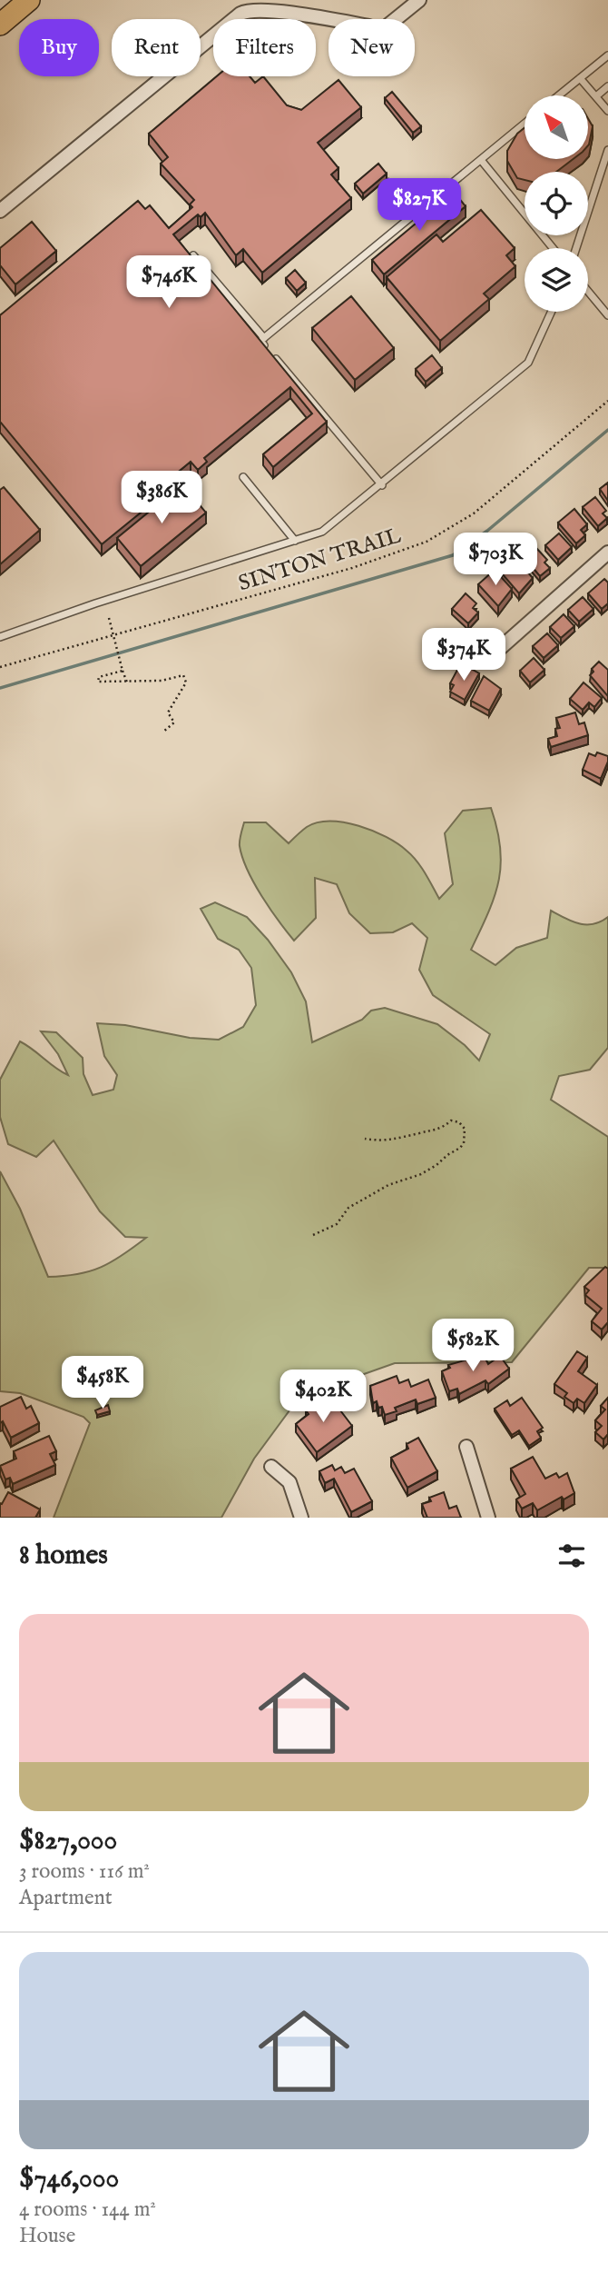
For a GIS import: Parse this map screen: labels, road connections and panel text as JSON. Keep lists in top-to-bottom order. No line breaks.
{"streets":{"path":["SINTON TRAIL"]},"north":"top left","page":{"chip":["Buy","Rent","Filters","New"],"price":["$827K","$746K","$386K","$703K","$374K","$582K","$458K","$402K"],"heading":"8 homes","list":[{"name":"$827,000","note":"3 rooms · 116 m² · Apartment"},{"name":"$746,000","note":"4 rooms · 144 m² · House"}]}}
